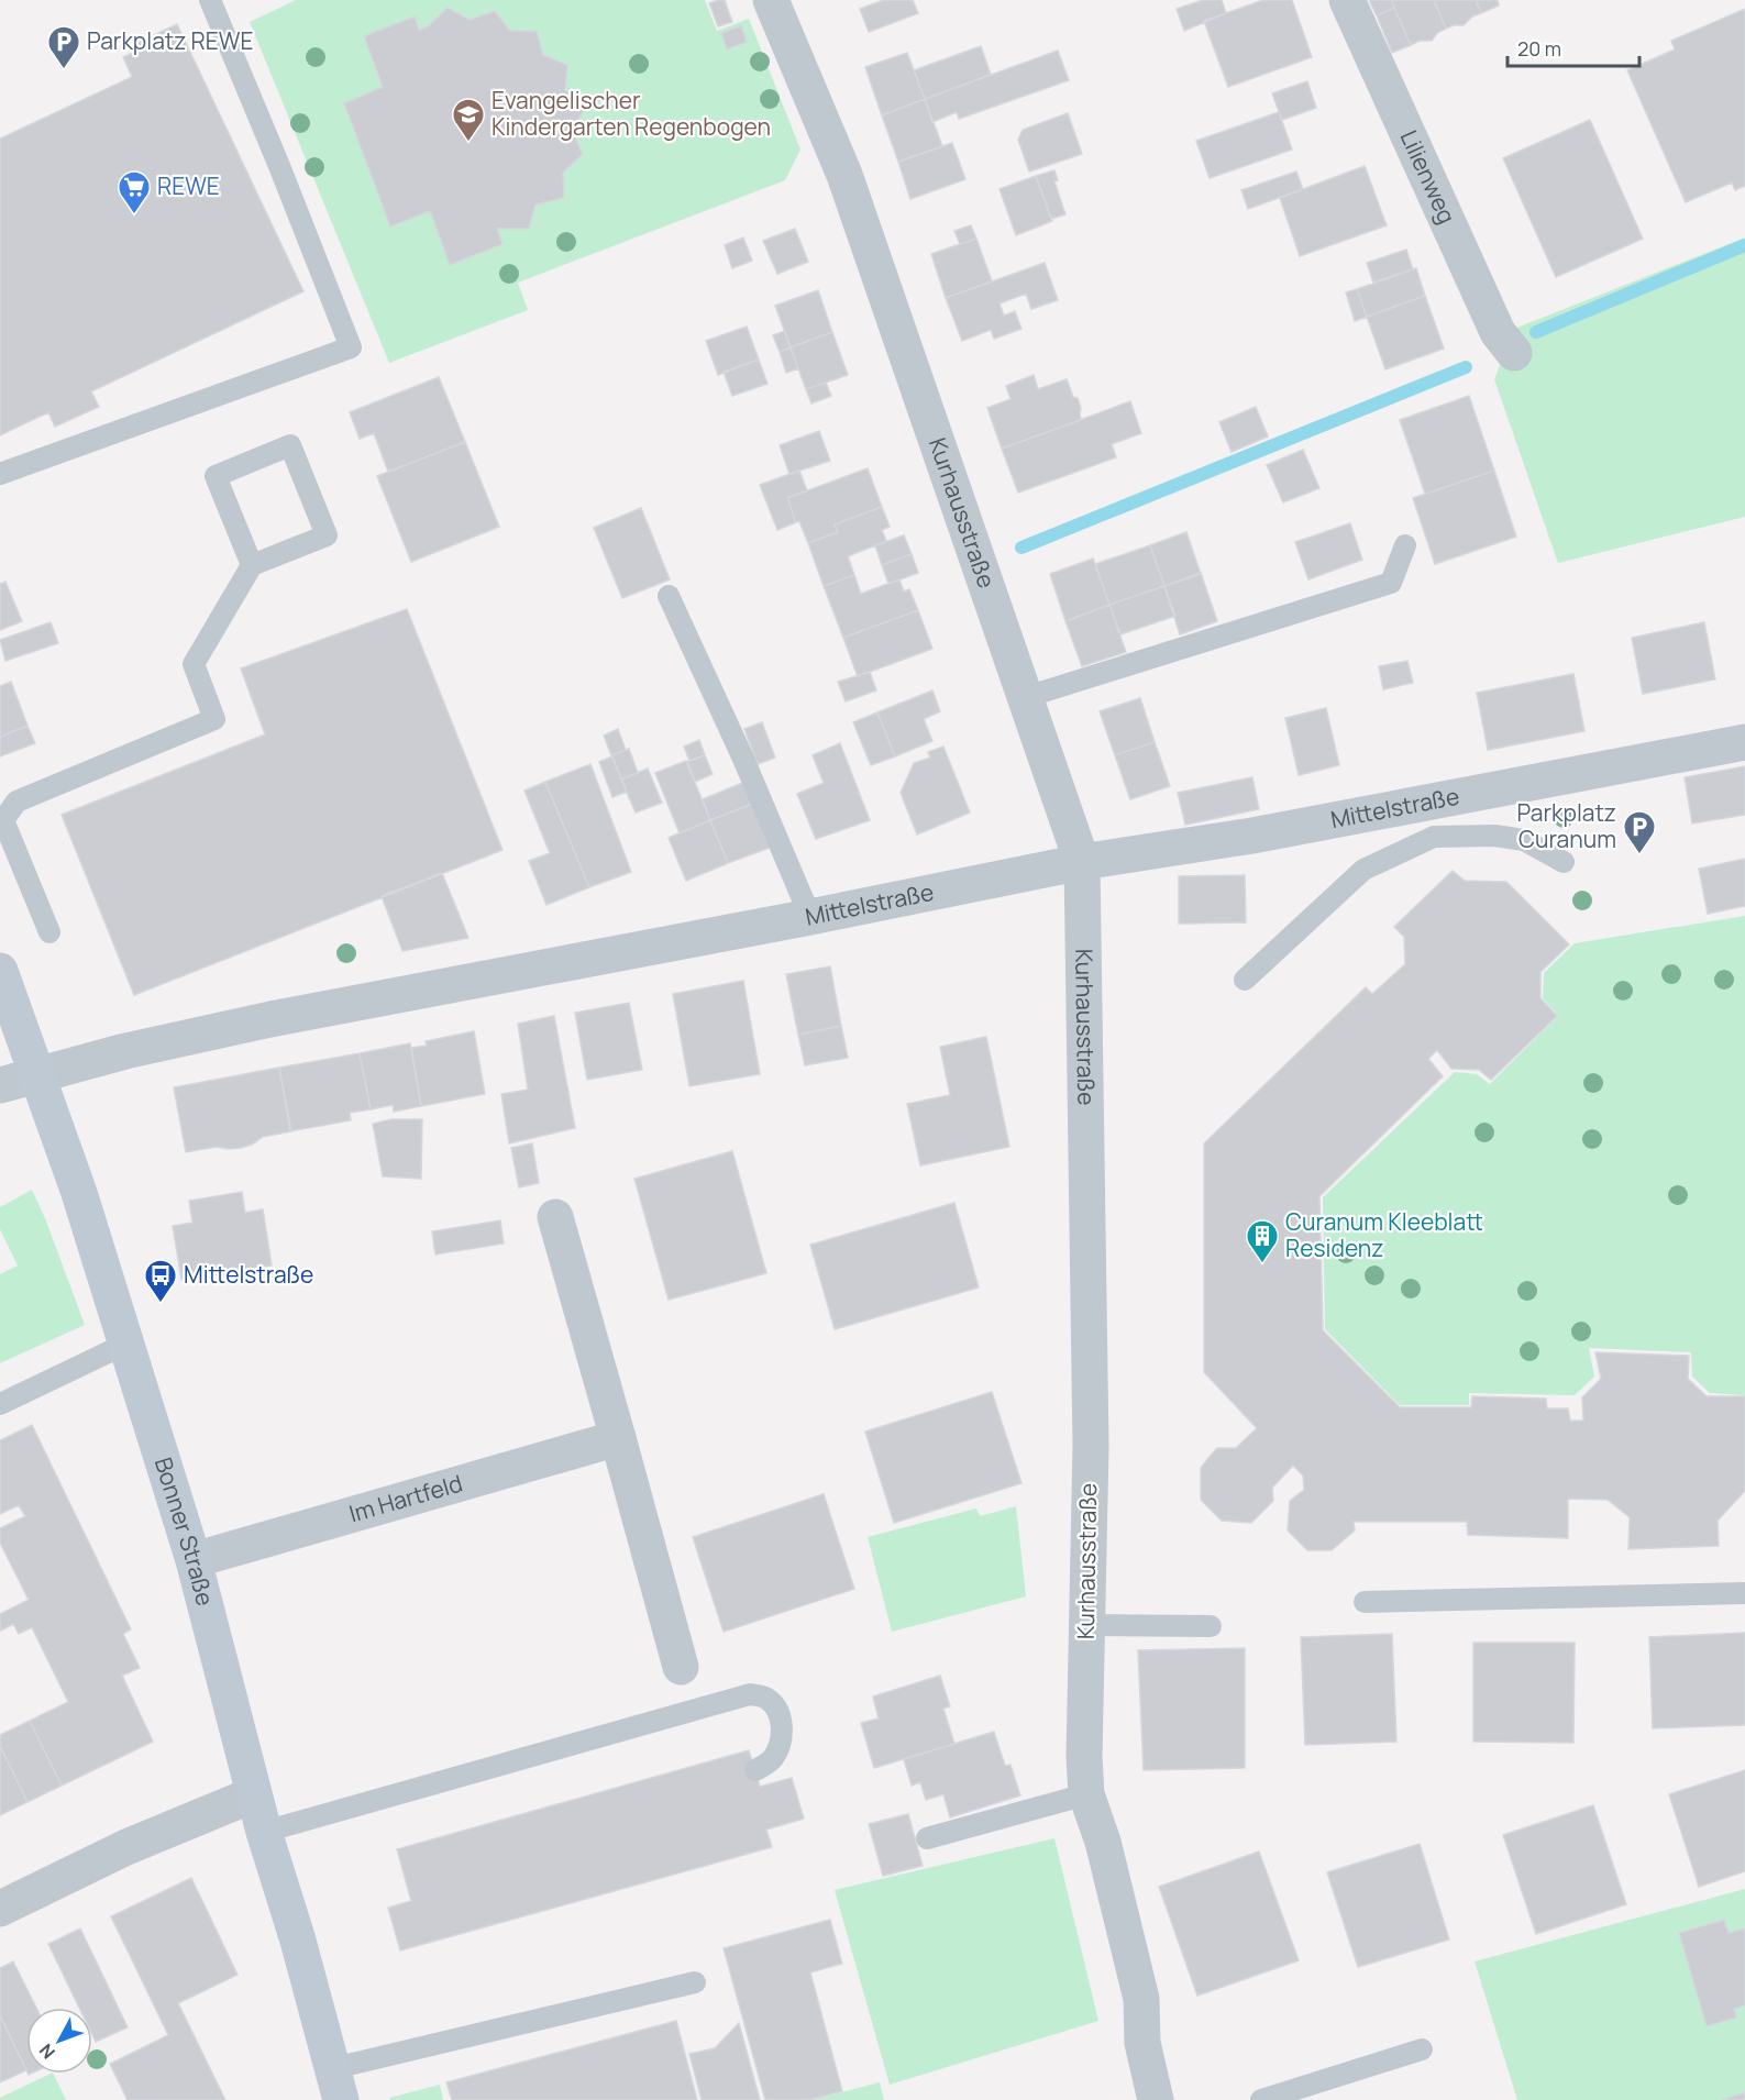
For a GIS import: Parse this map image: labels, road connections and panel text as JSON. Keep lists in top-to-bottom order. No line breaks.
{"streets":{"main road":["Bonner Straße"],"street":["Lilienweg","Kurhausstraße","Mittelstraße","Im Hartfeld"]},"crossings":[["Kurhausstraße","Mittelstraße"],["Mittelstraße","Bonner Straße"],["Im Hartfeld","Bonner Straße"]],"places":{"parking":["Parkplatz REWE","Parkplatz Curanum"],"school or university":["Evangelischer Kindergarten Regenbogen"],"supermarket":["REWE"],"building":["Curanum Kleeblatt Residenz"],"bus stop":["Mittelstraße"]},"scale_bar":"20 m","north":"bottom left"}
